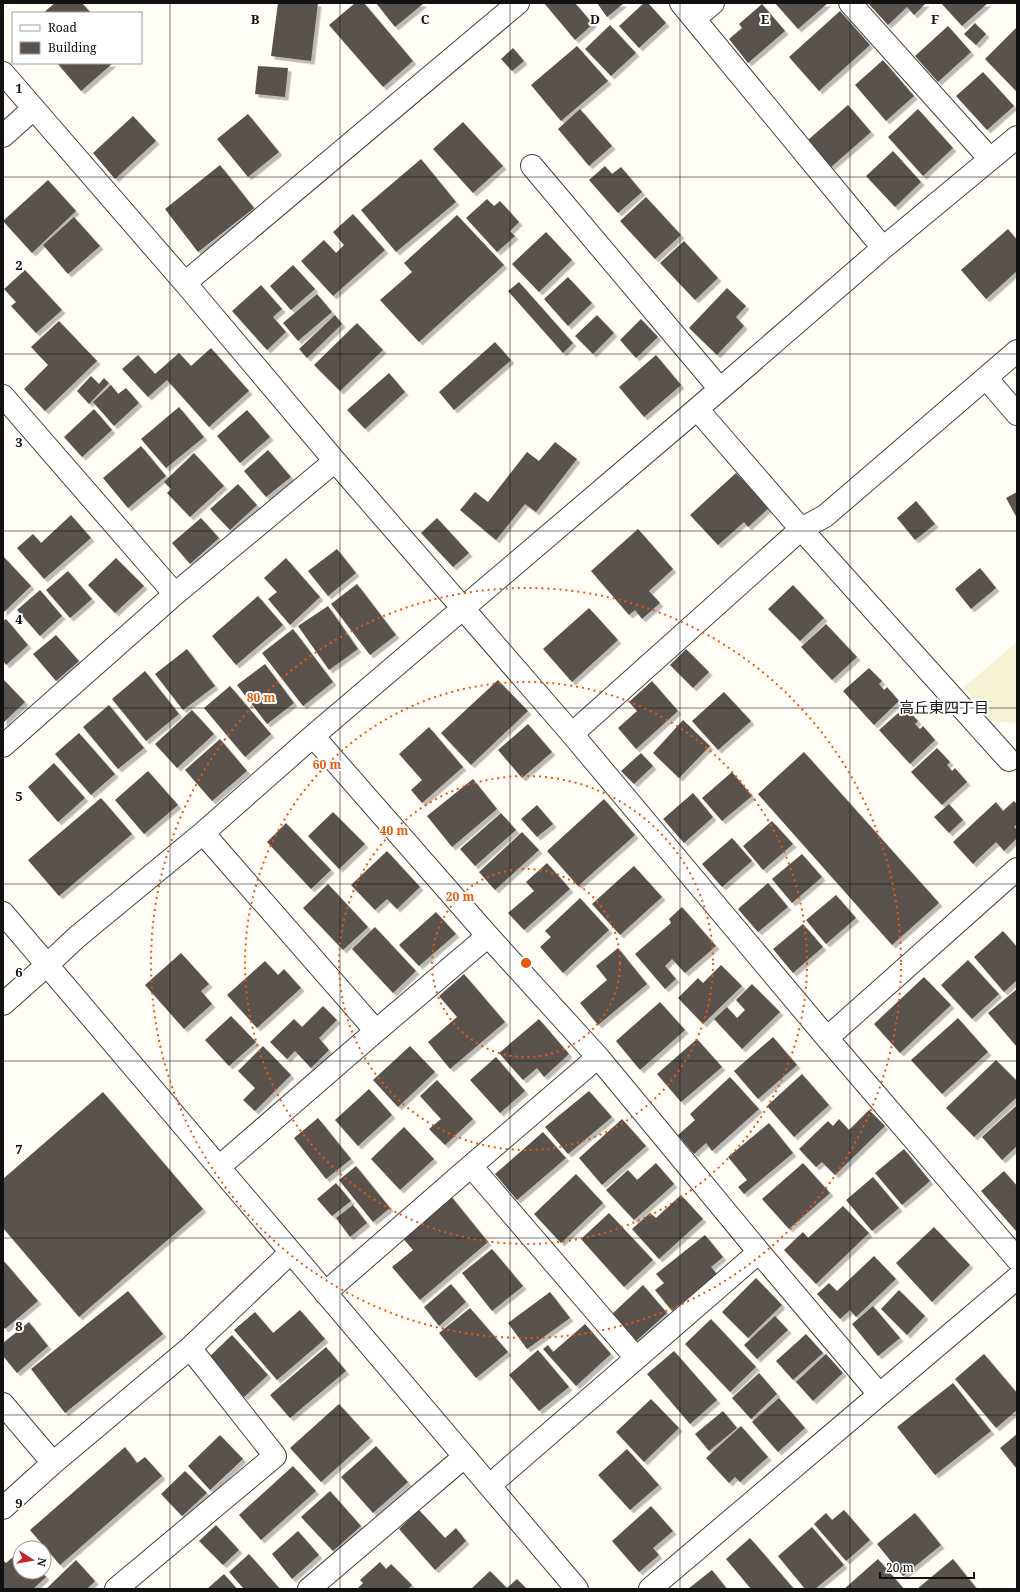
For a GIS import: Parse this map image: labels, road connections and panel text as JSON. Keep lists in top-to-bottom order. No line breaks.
{"districts":["高丘東四丁目"],"legend":["Road","Building"],"scale_bar":"20 m","north":"right","grid":{"columns":["B","C","D","E","F"],"rows":["1","2","3","4","5","6","7","8","9"]},"rings":["80 m","60 m","40 m","20 m"]}
